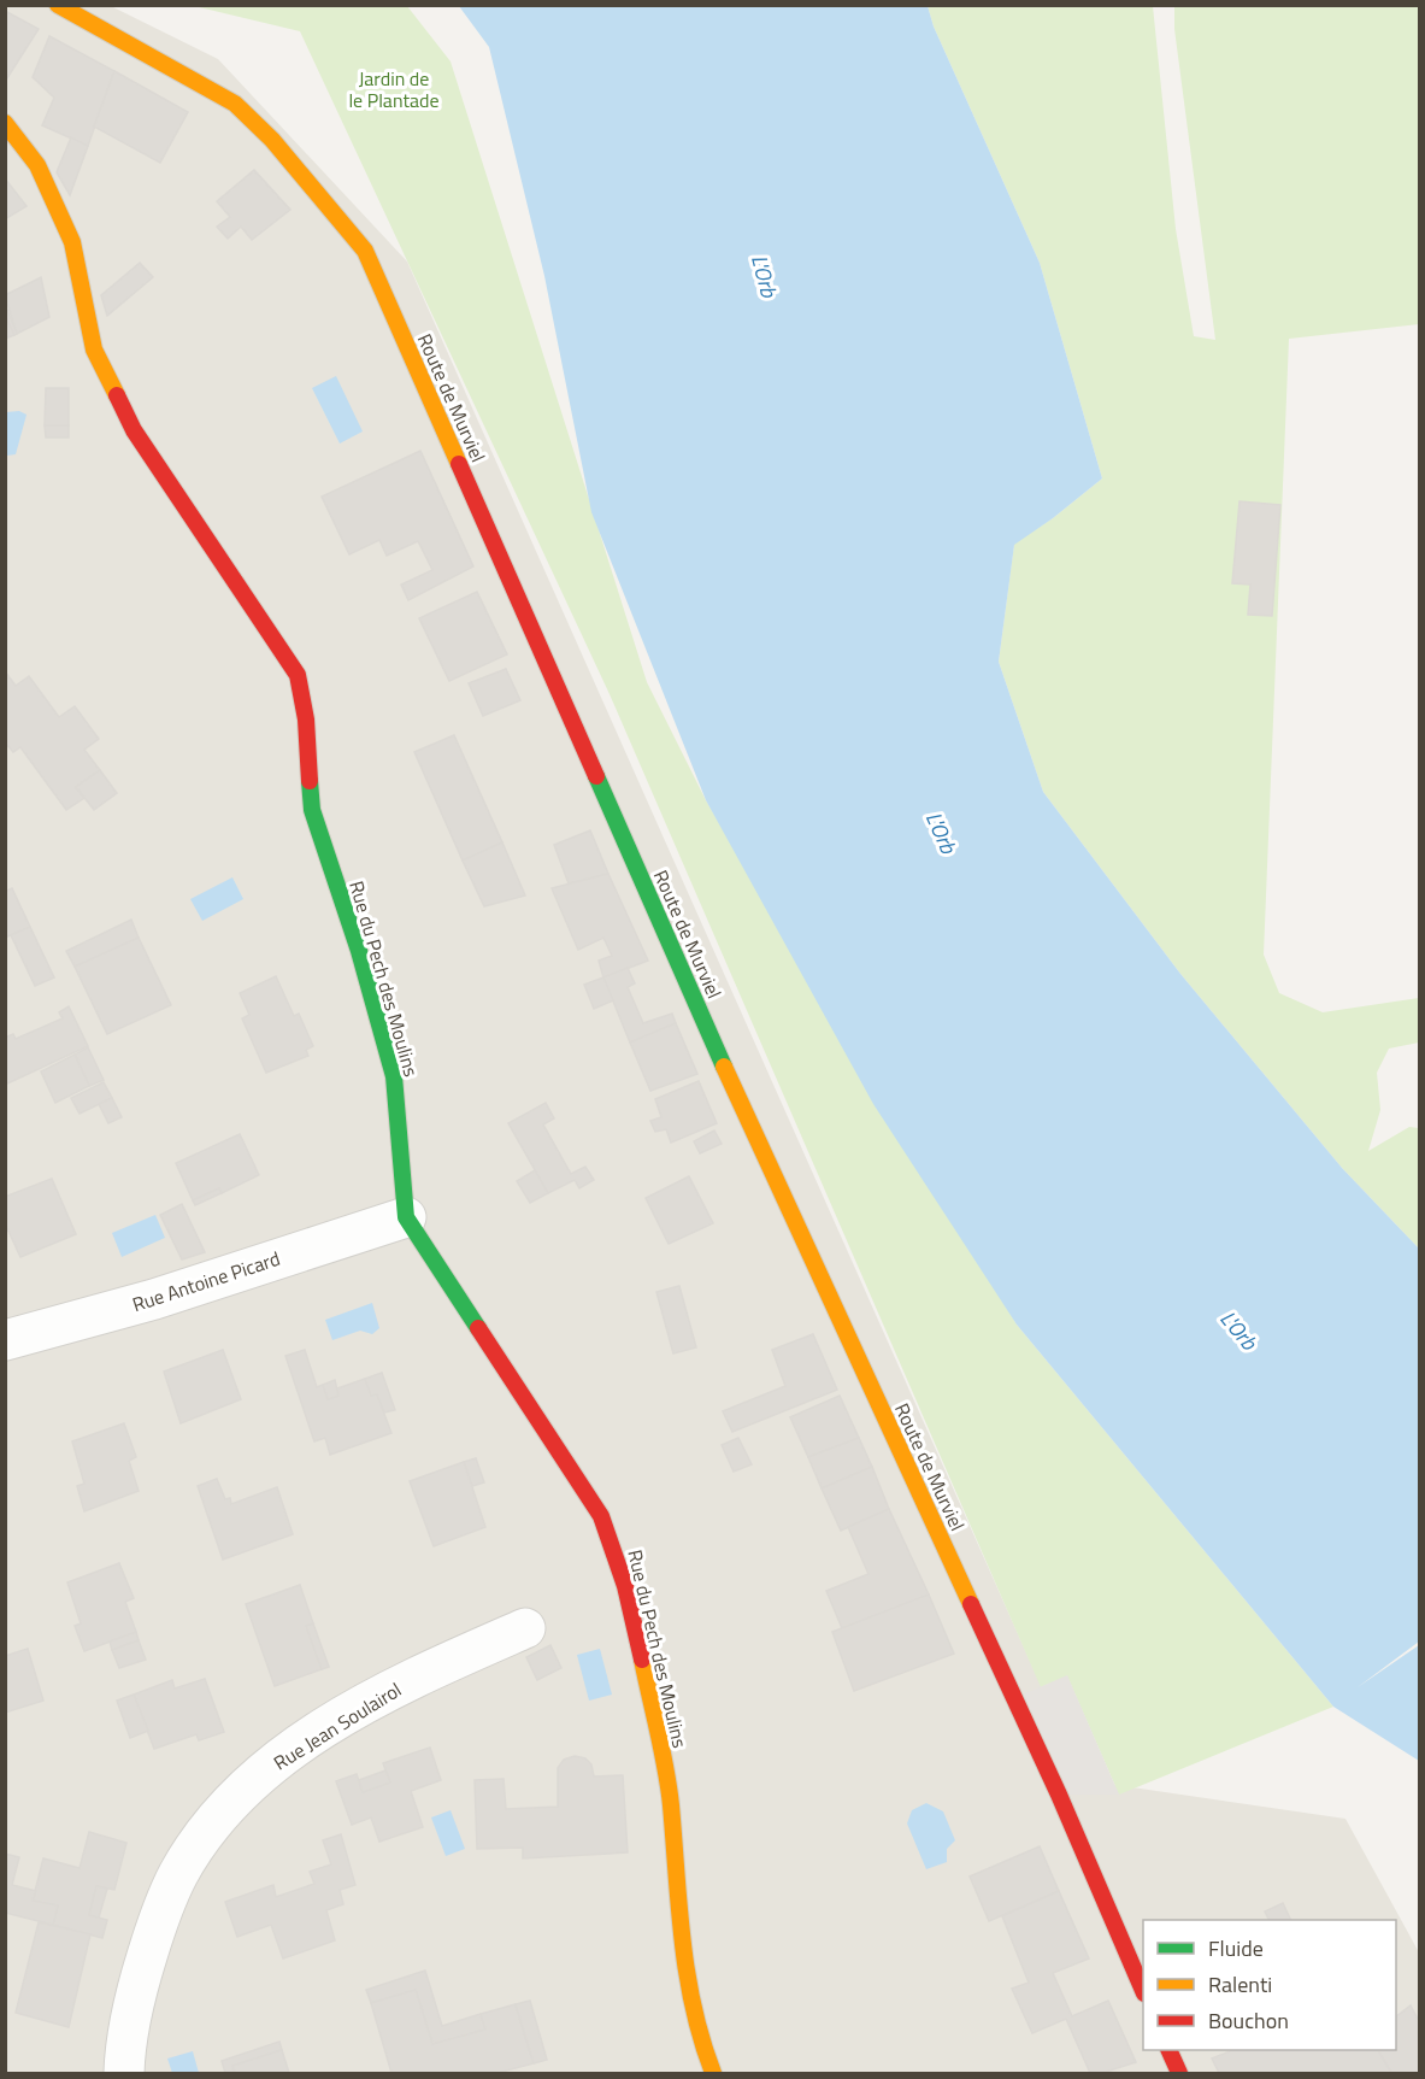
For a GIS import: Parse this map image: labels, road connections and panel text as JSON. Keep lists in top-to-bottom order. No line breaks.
{"streets":{"main road":["Route de Murviel","Rue du Pech des Moulins"],"street":["Rue Antoine Picard","Rue Jean Soulairol"]},"crossings":[["Rue du Pech des Moulins","Rue Antoine Picard"]],"water":["L'Orb"],"parks":["Jardin de le Plantade"],"legend":["Fluide","Ralenti","Bouchon"]}
